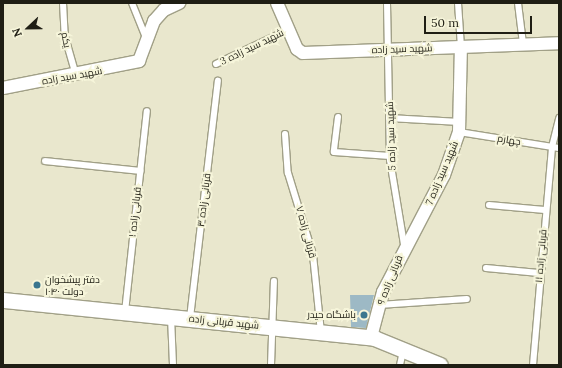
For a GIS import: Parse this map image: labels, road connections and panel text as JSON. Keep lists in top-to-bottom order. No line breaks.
{"streets":{"street":["شهید سید زاده","شهید سید زاده 7","قربانی زاده ۹","شهید قربانی زاده"],"lane":["یکم","شهید سید زاده 3","شهید سید زاده 5","چهارم","قربانی زاده ۳","قربانی زاده ۱","قربانی زاده ۷","قربانی زاده ۱۱"]},"crossings":[["یکم","شهید سید زاده"],["شهید سید زاده 3","شهید سید زاده"],["شهید سید زاده","شهید سید زاده 5"],["شهید سید زاده","شهید سید زاده 7"],["شهید سید زاده 5","چهارم"],["شهید سید زاده 5","شهید سید زاده 7"],["شهید سید زاده 5","قربانی زاده ۹"],["چهارم","شهید سید زاده 7"],["چهارم","قربانی زاده ۱۱"],["شهید سید زاده 7","قربانی زاده ۹"],["قربانی زاده ۳","شهید قربانی زاده"],["قربانی زاده ۱","شهید قربانی زاده"],["قربانی زاده ۷","شهید قربانی زاده"],["قربانی زاده ۹","شهید قربانی زاده"]],"places":["دفتر پیشخوان دولت ۱۰۴۰","باشگاه حیدر"],"scale_bar":"50 m","north":"left"}
